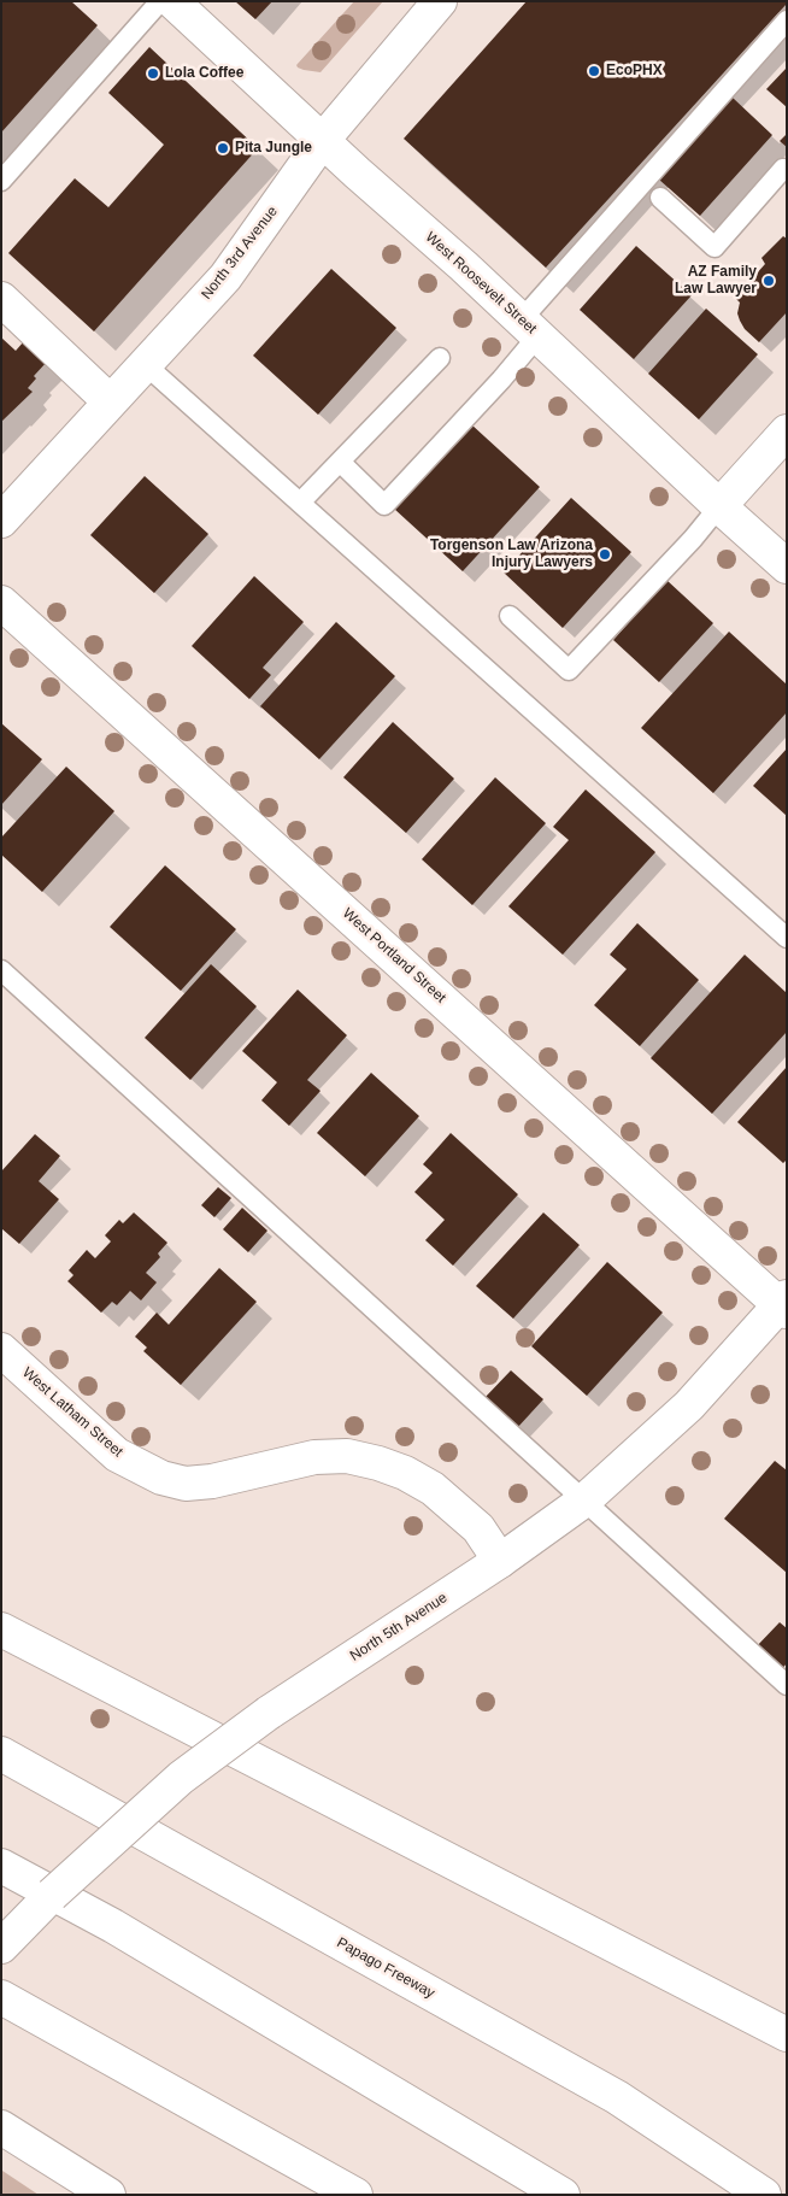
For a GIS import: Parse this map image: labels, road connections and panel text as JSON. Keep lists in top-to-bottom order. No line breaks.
{"streets":{"main road":["North 3rd Avenue","West Roosevelt Street","West Portland Street","West Latham Street","North 5th Avenue","Papago Freeway"]},"crossings":[["North 3rd Avenue","West Roosevelt Street"],["West Portland Street","North 5th Avenue"],["West Latham Street","North 5th Avenue"]],"places":["EcoPHX","Lola Coffee","Pita Jungle","AZ Family Law Lawyer","Torgenson Law Arizona Injury Lawyers"]}
